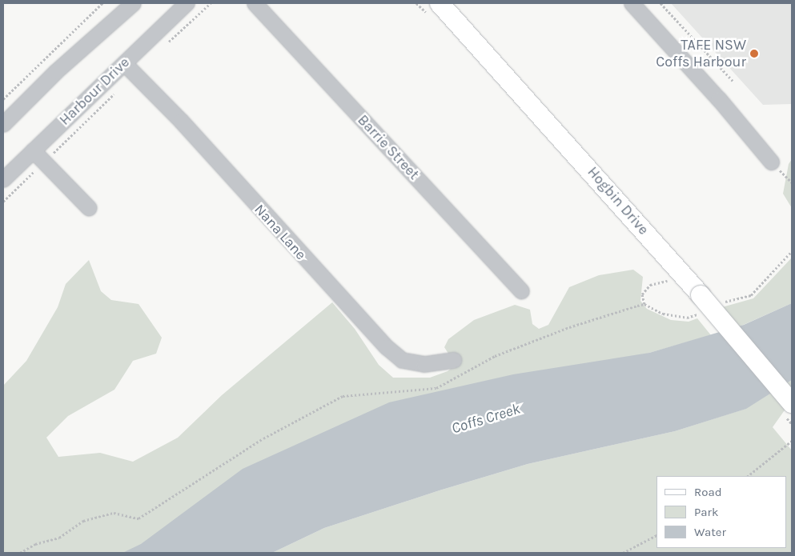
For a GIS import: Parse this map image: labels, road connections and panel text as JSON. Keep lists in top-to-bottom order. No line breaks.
{"streets":{"main road":["Hogbin Drive"],"street":["Harbour Drive","Barrie Street","Nana Lane"]},"crossings":[["Harbour Drive","Nana Lane"]],"water":["Coffs Creek"],"places":["TAFE NSW Coffs Harbour"],"legend":["Road","Park","Water"]}
